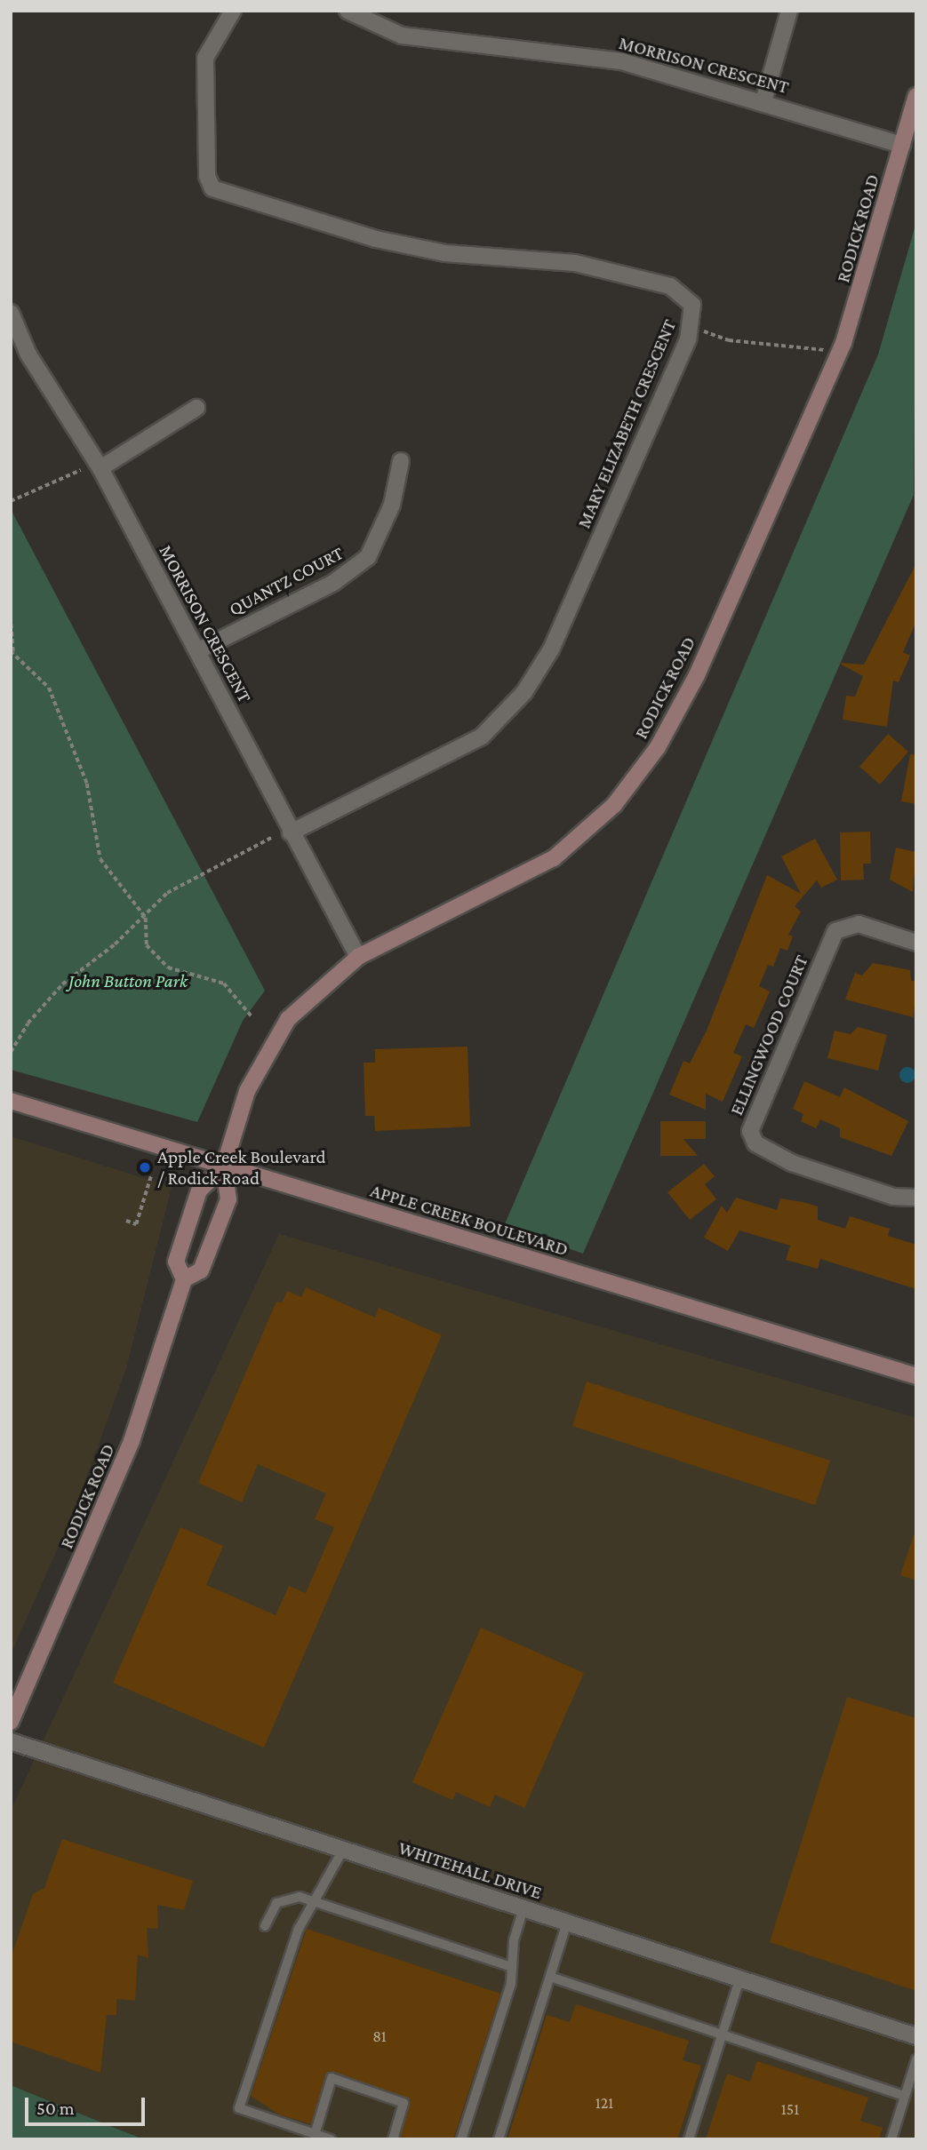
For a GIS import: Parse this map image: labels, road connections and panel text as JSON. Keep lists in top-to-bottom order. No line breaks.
{"streets":{"main road":["RODICK ROAD","APPLE CREEK BOULEVARD"],"street":["MORRISON CRESCENT","MARY ELIZABETH CRESCENT","QUANTZ COURT","ELLINGWOOD COURT","WHITEHALL DRIVE"]},"crossings":[["MORRISON CRESCENT","RODICK ROAD"],["MORRISON CRESCENT","MARY ELIZABETH CRESCENT"],["MORRISON CRESCENT","QUANTZ COURT"],["RODICK ROAD","APPLE CREEK BOULEVARD"]],"parks":["John Button Park"],"places":["Apple Creek Boulevard / Rodick Road"],"house_numbers":["81","121","151"],"scale_bar":"50 m"}
